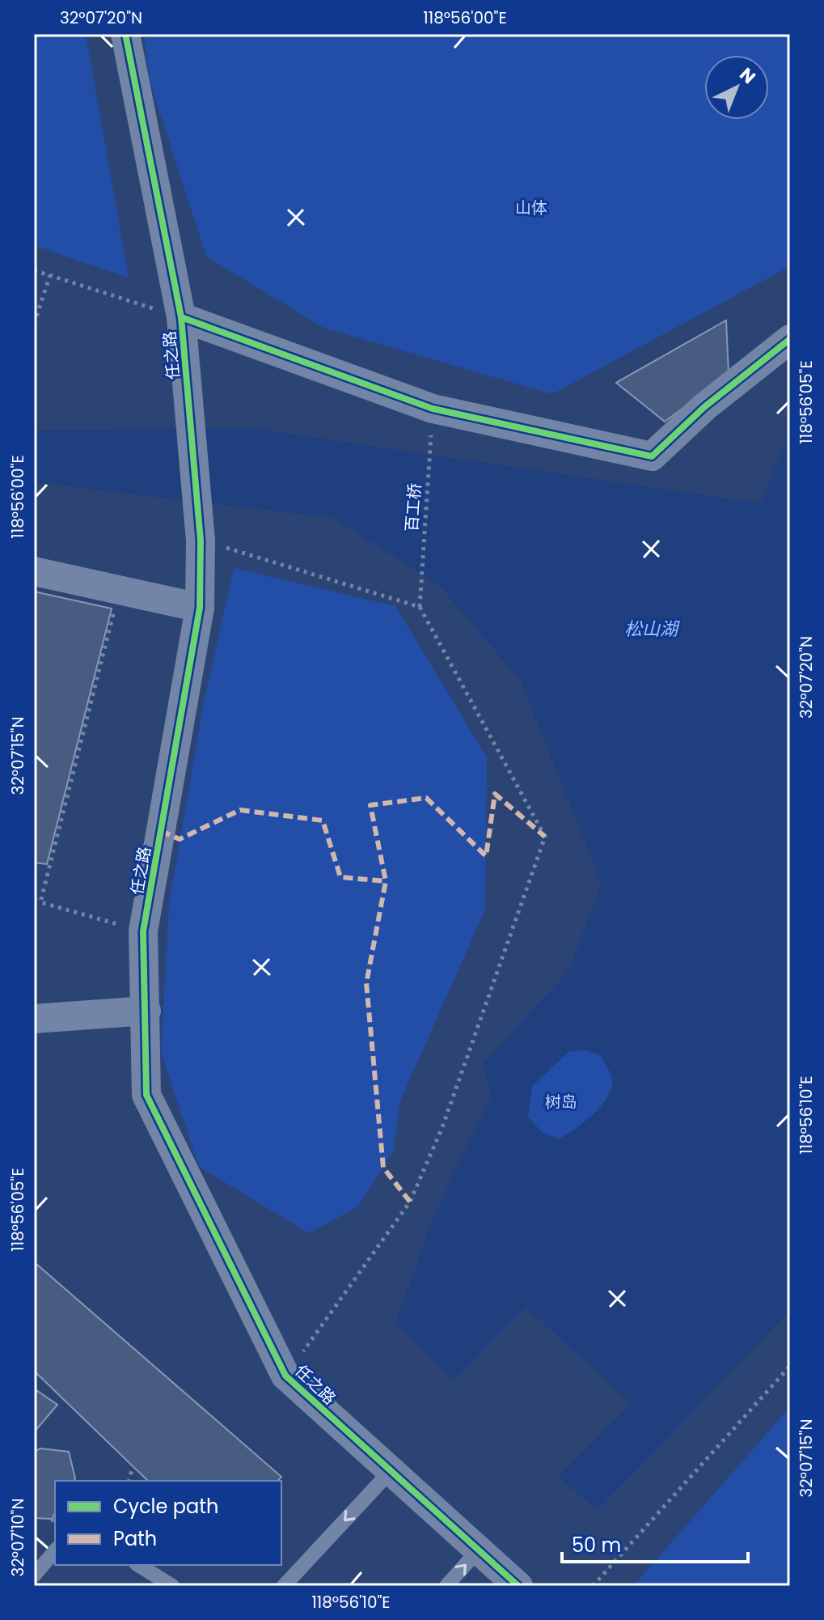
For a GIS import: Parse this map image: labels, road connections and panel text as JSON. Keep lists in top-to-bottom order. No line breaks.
{"streets":{"street":["任之路"],"path":["百工桥"]},"water":["松山湖"],"parks":["山体","树岛"],"legend":["Cycle path","Path"],"scale_bar":"50 m","north":"top right","coordinates":["32°07'20\"N","118°56'00\"E","118°56'05\"E","32°07'15\"N","118°56'10\"E","32°07'10\"N"]}
